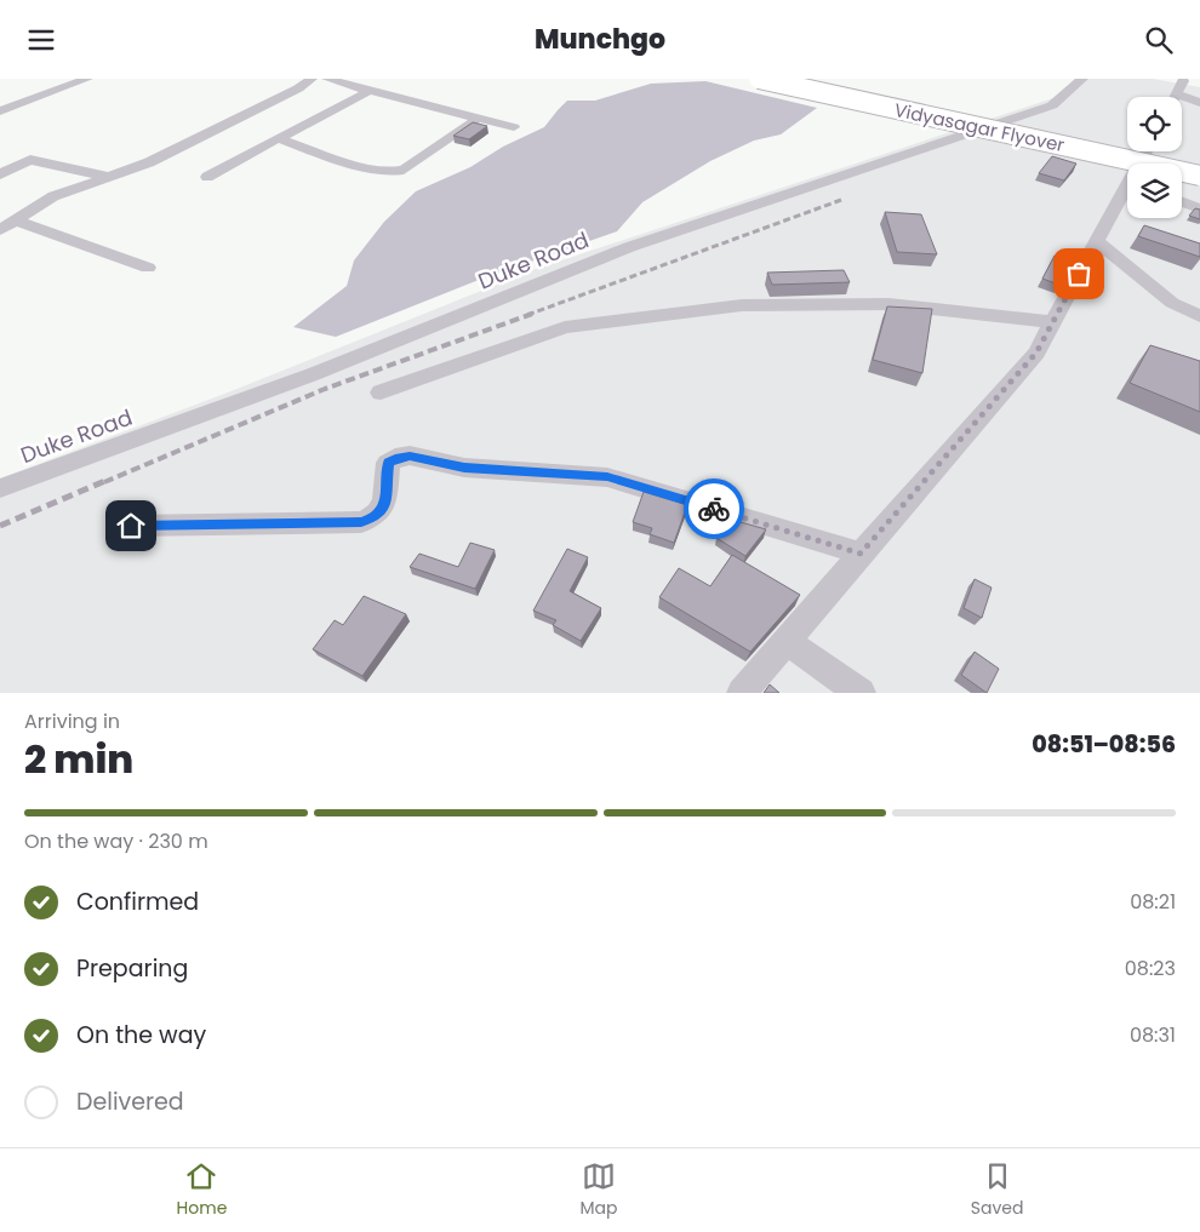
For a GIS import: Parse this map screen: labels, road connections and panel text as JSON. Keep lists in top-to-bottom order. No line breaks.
{"streets":{"highway":["Vidyasagar Flyover"],"street":["Duke Road"]},"page":{"header":"Munchgo","heading":["2 min","Arriving in","08:51–08:56"],"bar":"On the way · 230 m","list":[["Confirmed","08:21"],["Preparing","08:23"],["On the way","08:31"],"Delivered"],"tabs":["Home","Map","Saved"]}}
